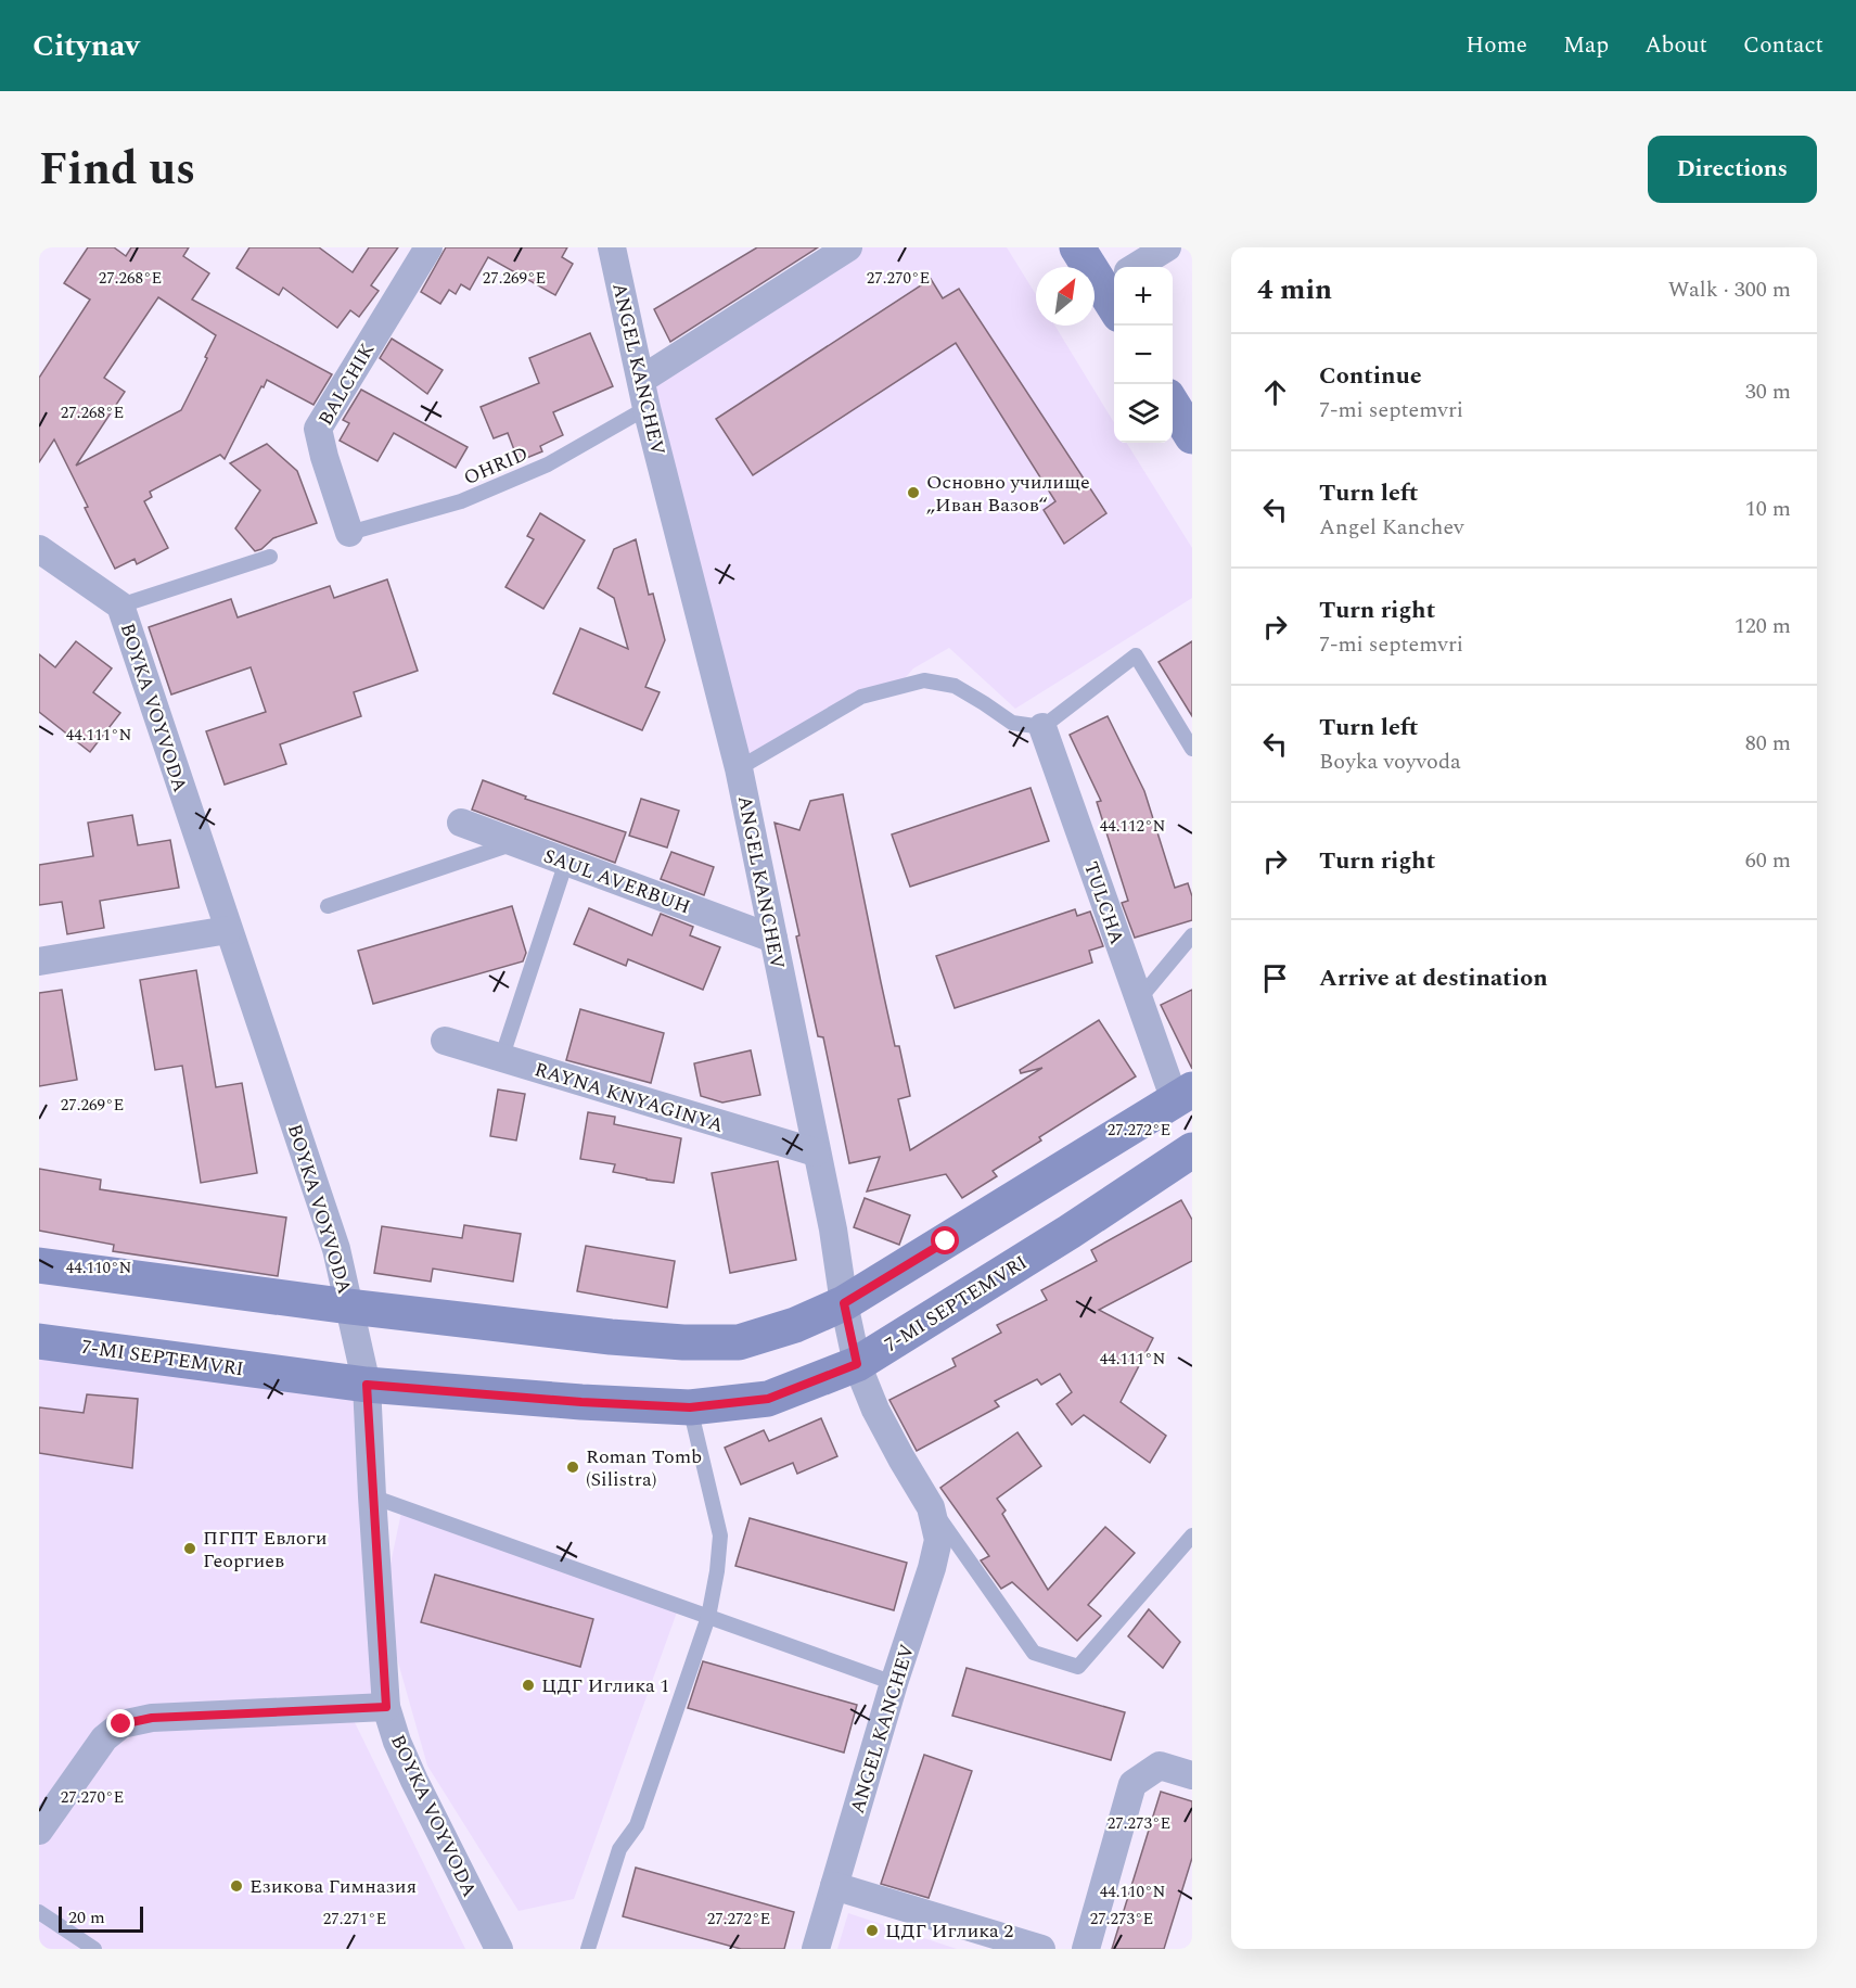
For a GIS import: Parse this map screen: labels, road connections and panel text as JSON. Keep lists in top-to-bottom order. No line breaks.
{"streets":{"main road":["7-MI SEPTEMVRI"],"street":["ANGEL KANCHEV","BALCHIK","BOYKA VOYVODA","SAUL AVERBUH","TULCHA","RAYNA KNYAGINYA"],"lane":["OHRID"]},"crossings":[["ANGEL KANCHEV","OHRID"],["ANGEL KANCHEV","SAUL AVERBUH"],["ANGEL KANCHEV","RAYNA KNYAGINYA"],["ANGEL KANCHEV","7-MI SEPTEMVRI"],["BALCHIK","OHRID"],["BOYKA VOYVODA","7-MI SEPTEMVRI"]],"places":["Основно училище „Иван Вазов“","Roman Tomb (Silistra)","ПГПТ Евлоги Георгиев","ЦДГ Иглика 1","Езикова Гимназия","ЦДГ Иглика 2"],"scale_bar":"20 m","north":"top right","page":{"header":"Citynav","nav":["Home","Map","About","Contact"],"title":"Find us","buttons":"Directions","heading":["4 min","Walk · 300 m"],"map_buttons":["+","−"],"list":[["Continue","7-mi septemvri","30 m"],["Turn left","Angel Kanchev","10 m"],["Turn right","7-mi septemvri","120 m"],["Turn left","Boyka voyvoda","80 m"],["Turn right","60 m"],"Arrive at destination"],"scale":"20 m"},"coordinates":["27.268°E","27.269°E","27.270°E","44.111°N","44.112°N","27.272°E","44.110°N","27.273°E","27.271°E"]}
